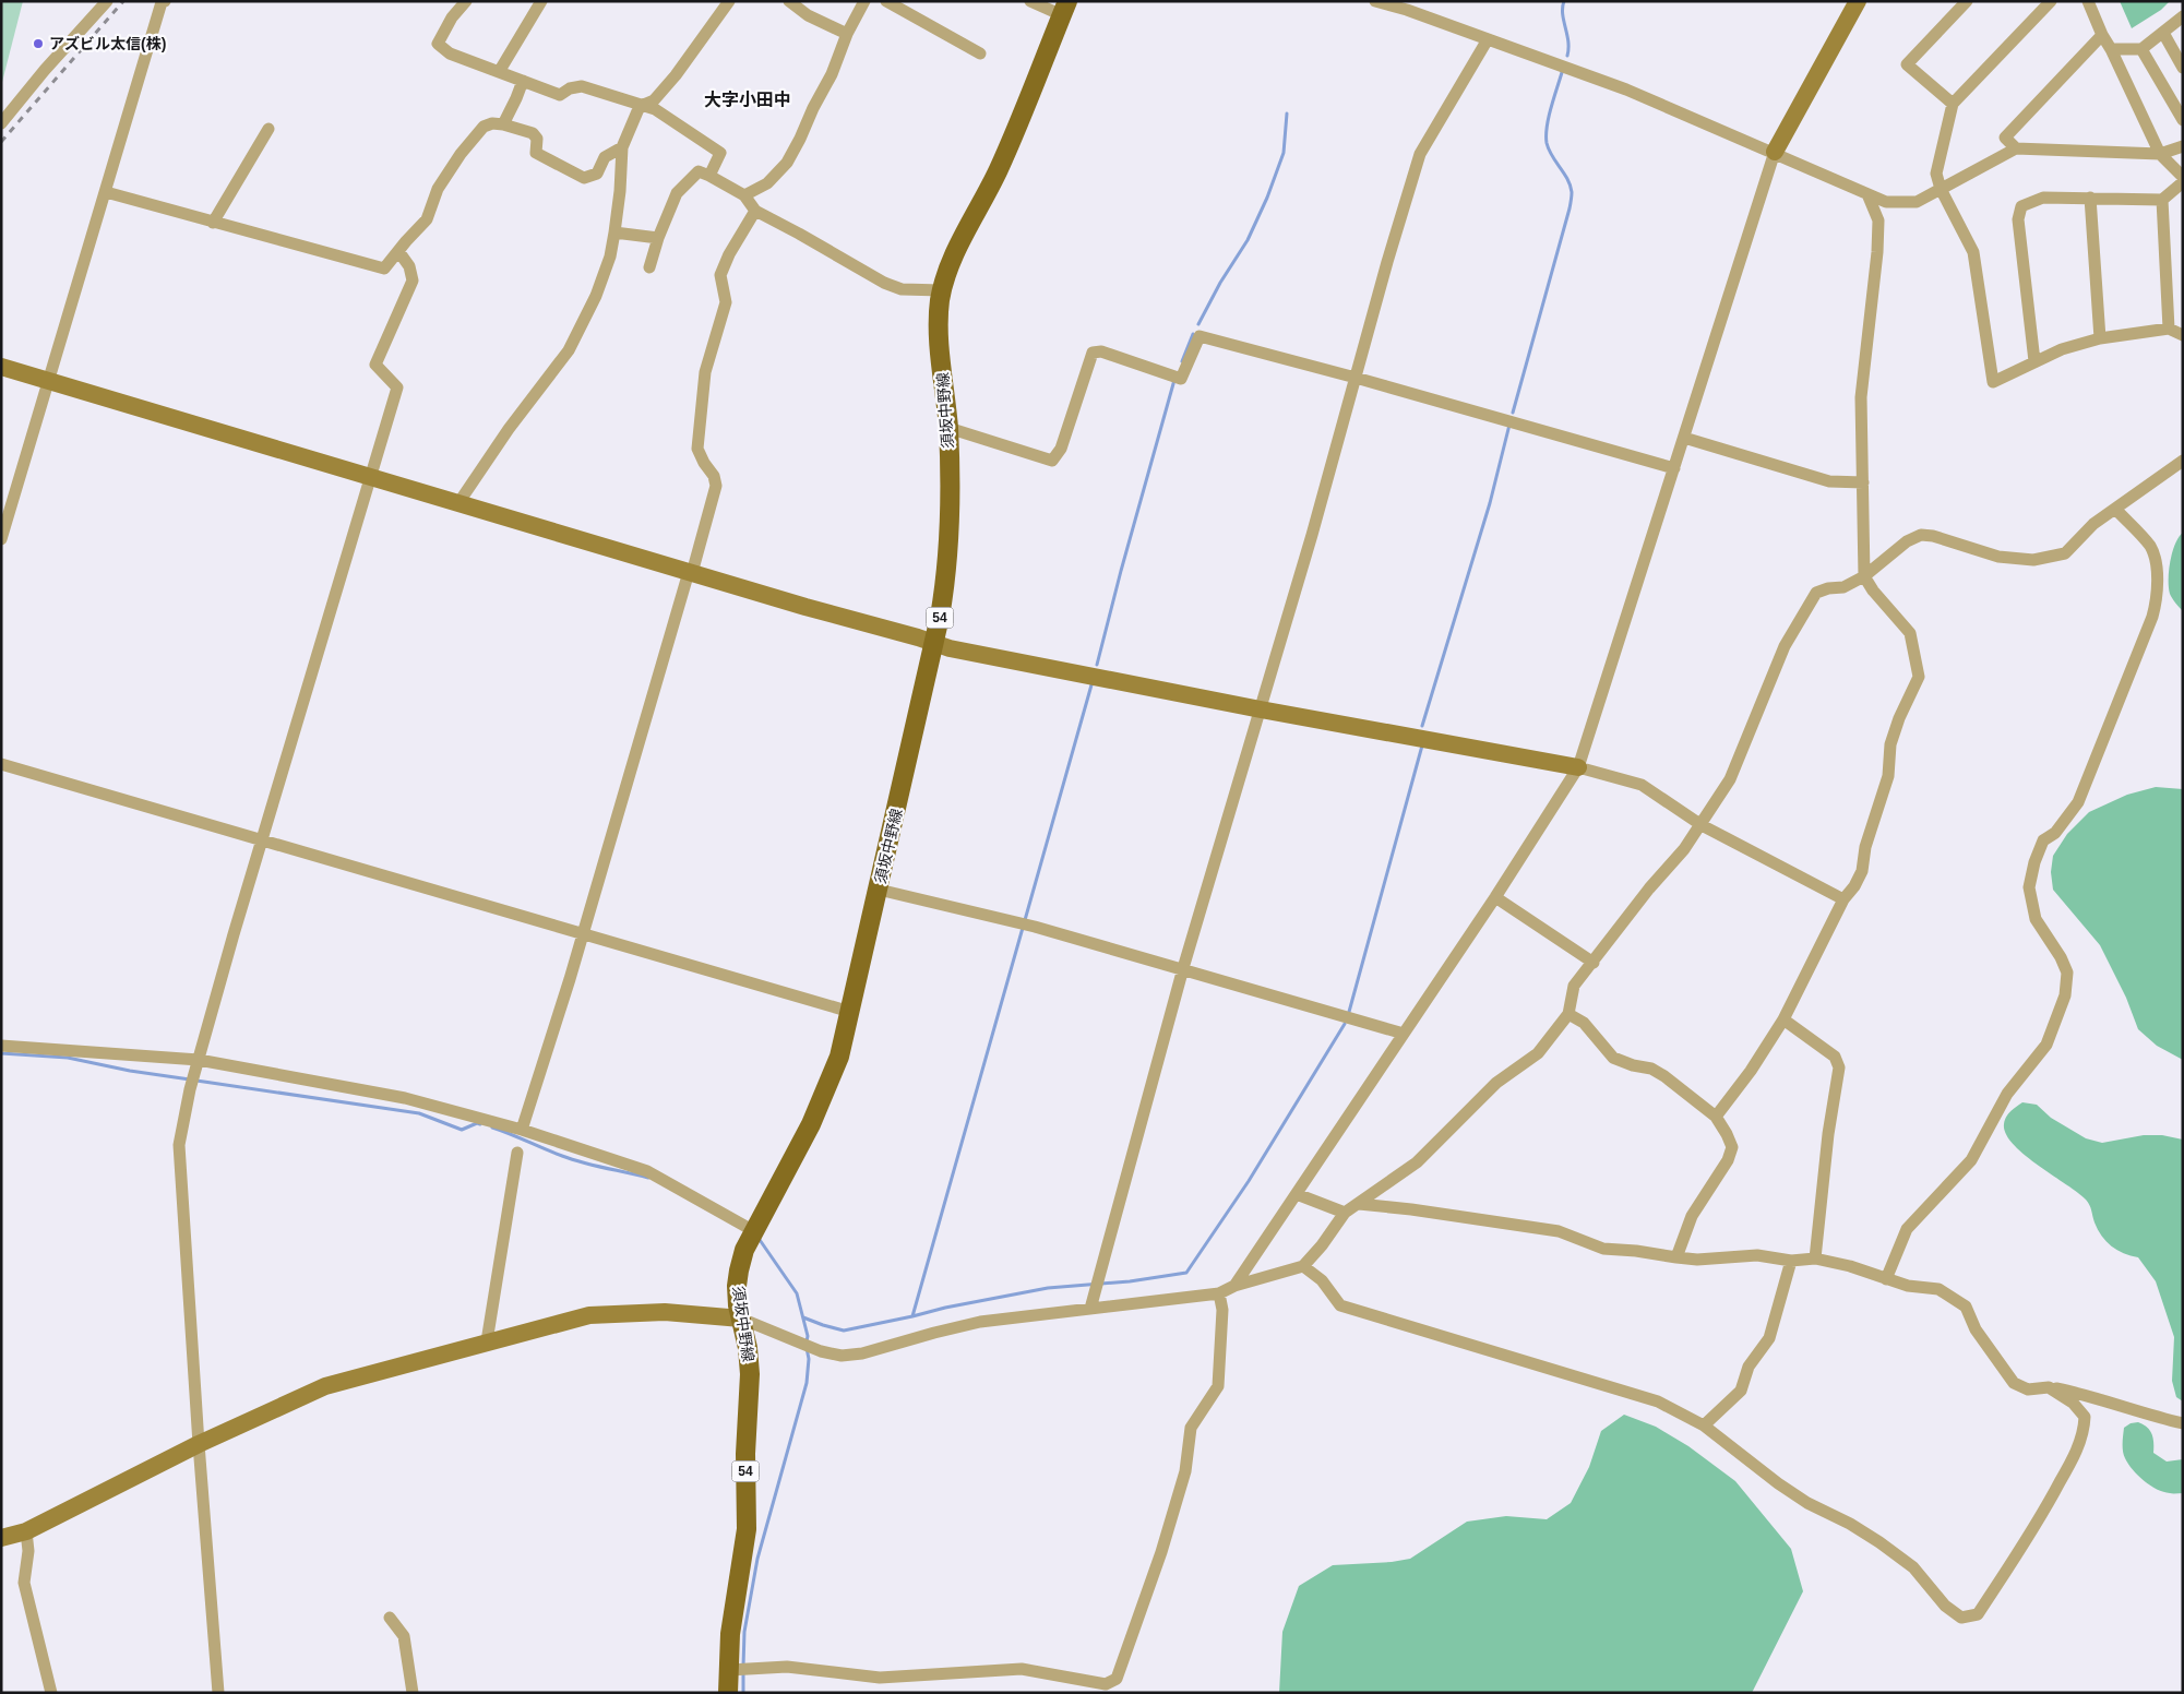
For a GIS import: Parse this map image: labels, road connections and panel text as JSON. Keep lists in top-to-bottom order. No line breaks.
{"streets":{"main road":["須坂中野線","54"]},"districts":["大字小田中"],"places":["アズビル太信(株)"]}
